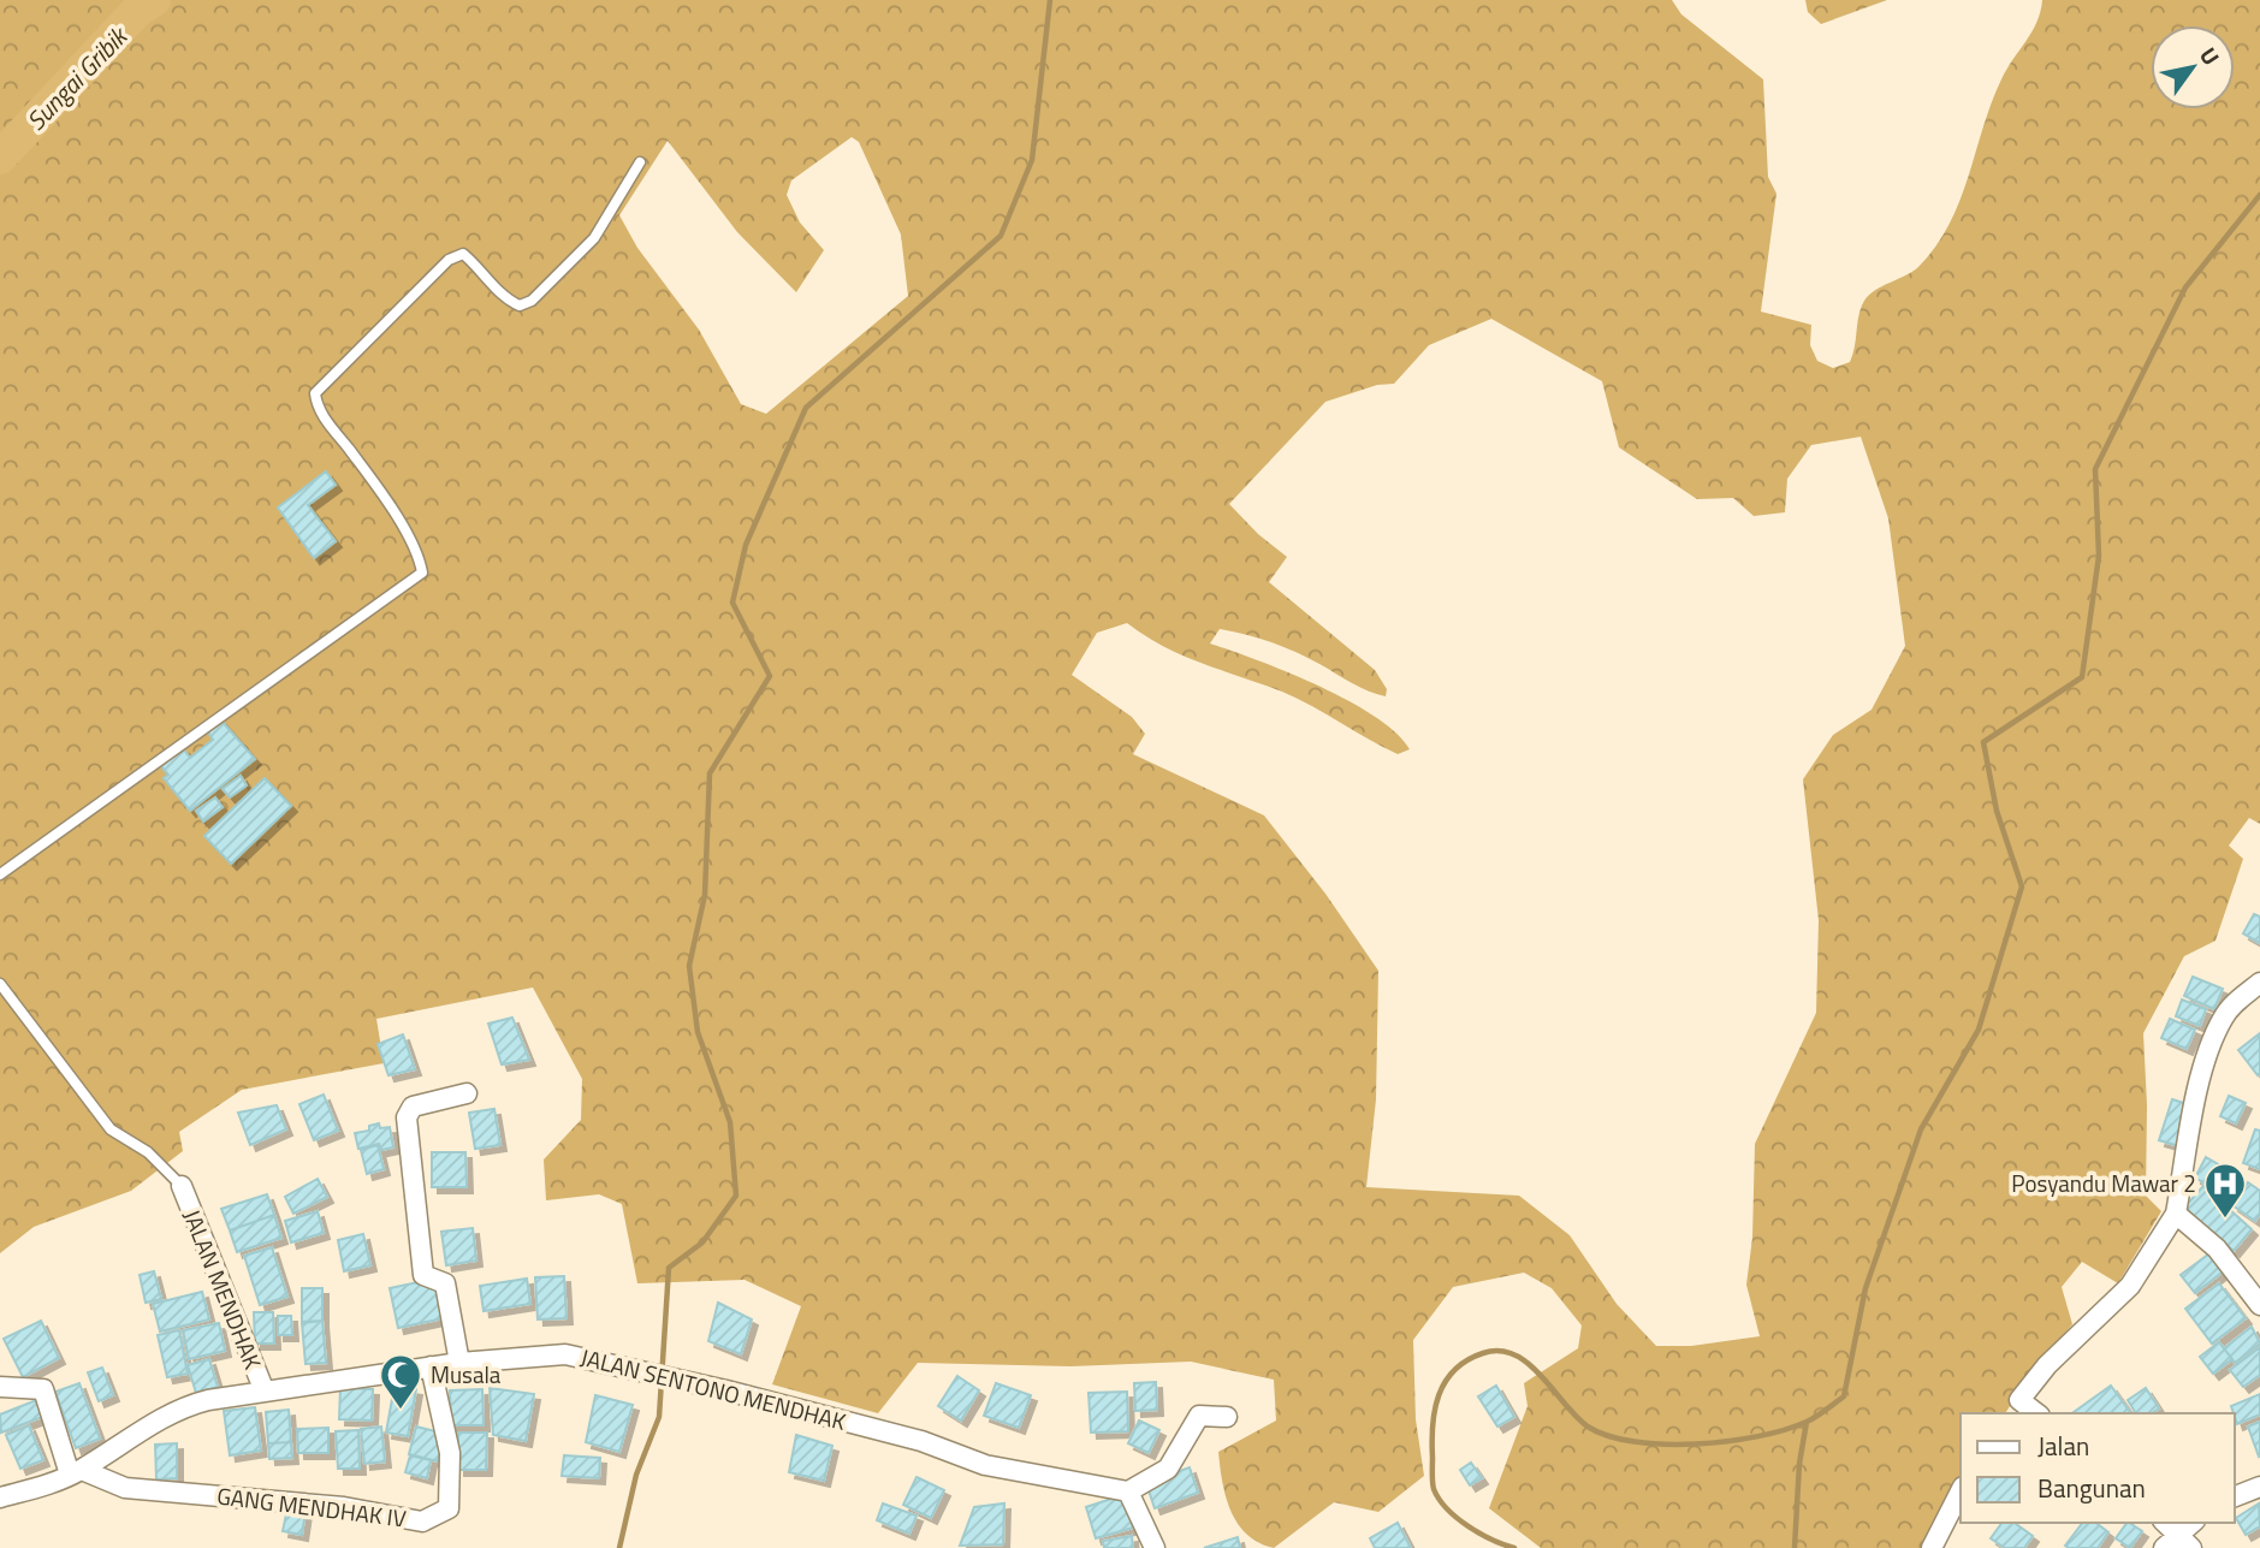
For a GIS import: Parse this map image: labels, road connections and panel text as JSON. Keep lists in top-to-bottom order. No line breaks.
{"streets":{"street":["JALAN MENDHAK","JALAN SENTONO MENDHAK","GANG MENDHAK IV"]},"crossings":[["JALAN MENDHAK","JALAN SENTONO MENDHAK"],["JALAN SENTONO MENDHAK","GANG MENDHAK IV"]],"water":["Sungai Gribik"],"places":{"hospital":["Posyandu Mawar 2"],"mosque":["Musala"]},"legend":["Jalan","Bangunan"],"north":"top right"}
